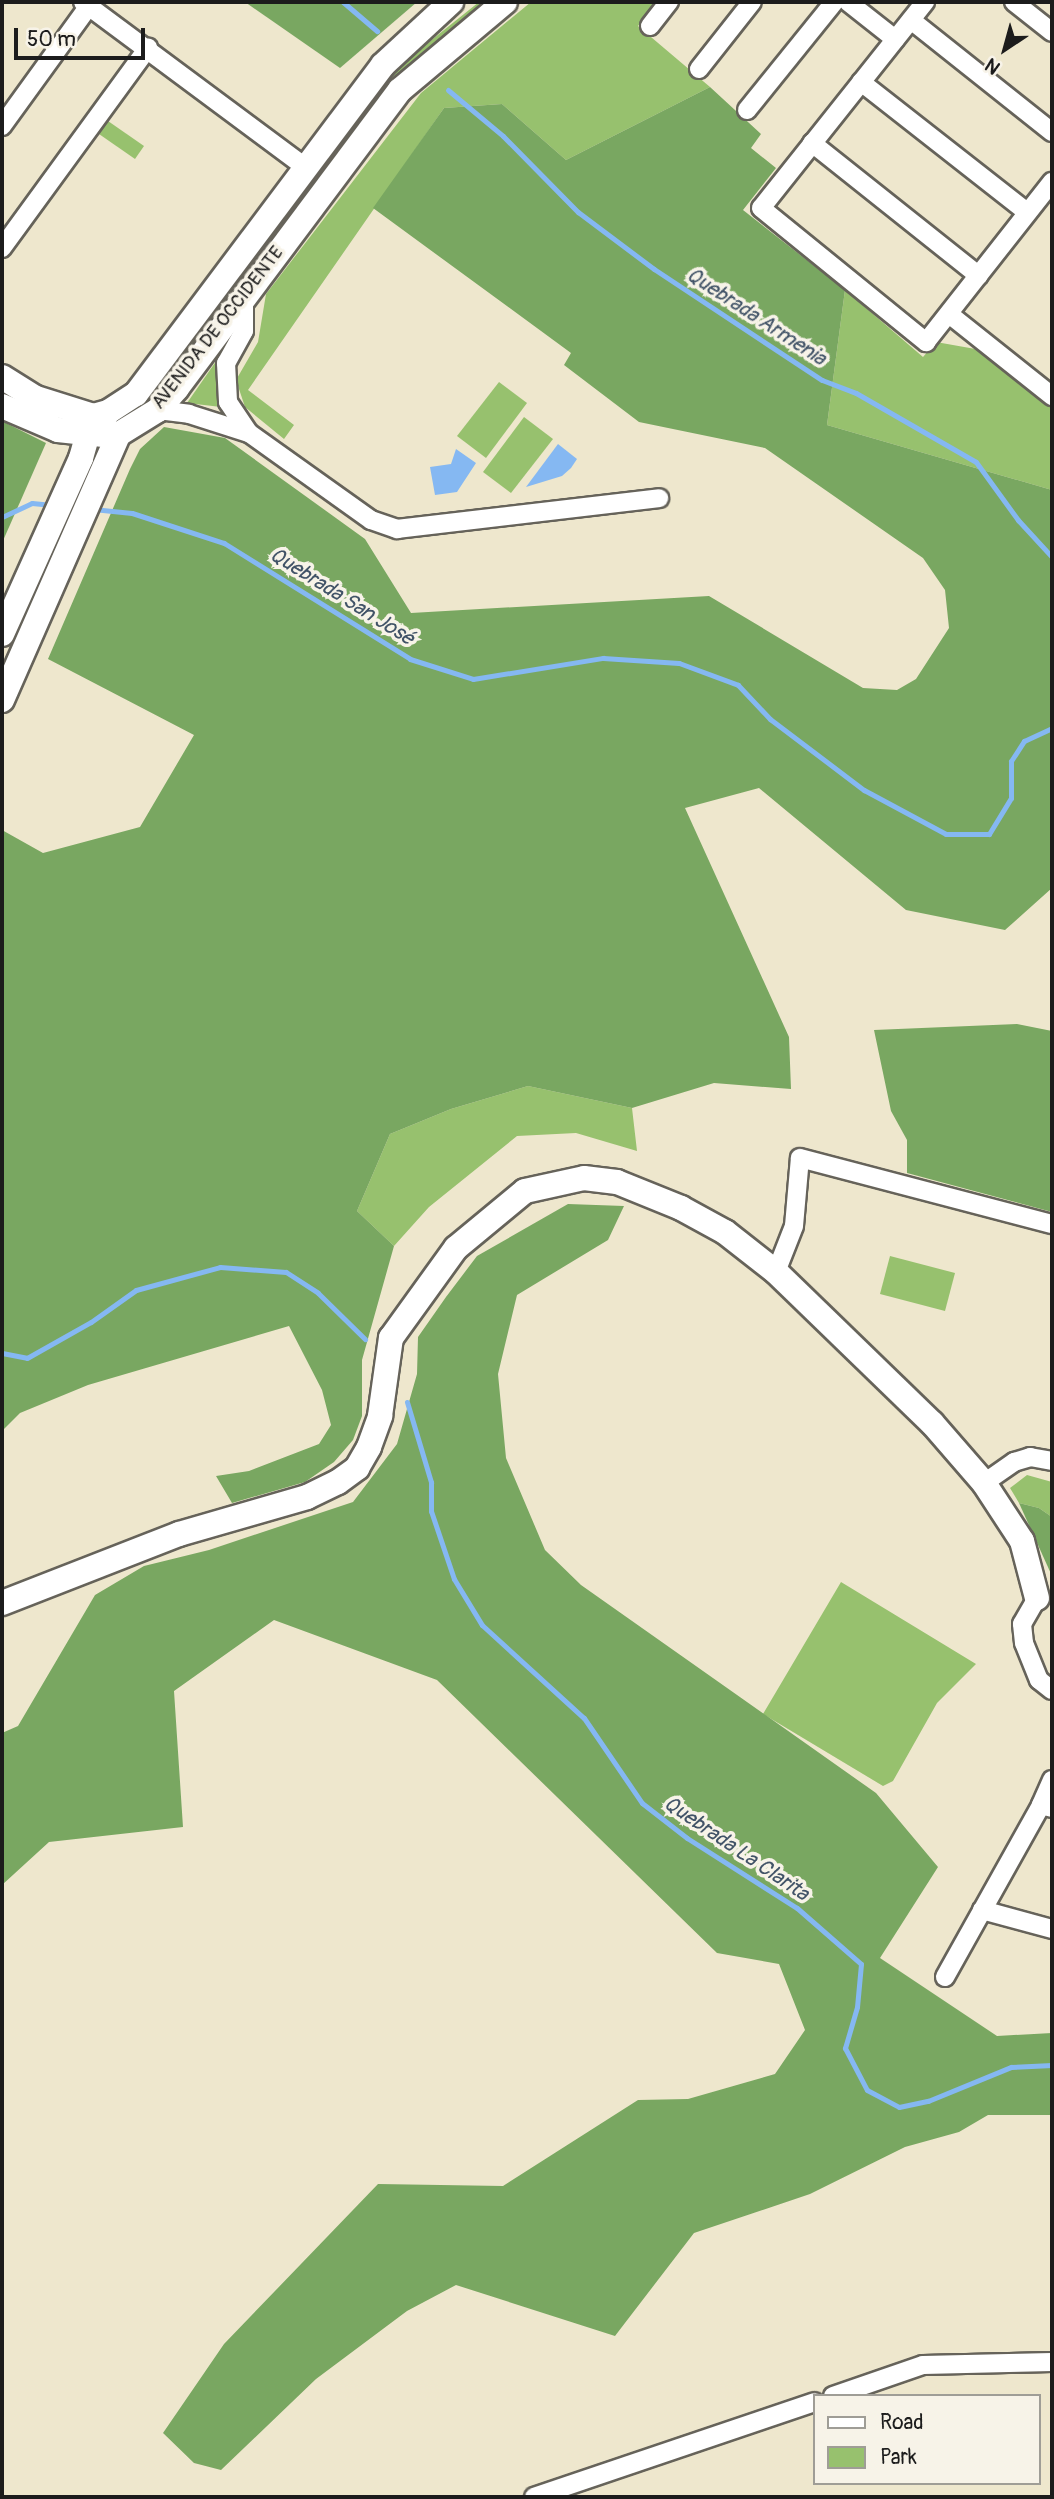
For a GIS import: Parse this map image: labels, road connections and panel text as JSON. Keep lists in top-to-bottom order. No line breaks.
{"streets":{"street":["AVENIDA DE OCCIDENTE"]},"water":["Quebrada Armenia","Quebrada San José","Quebrada La Clarita"],"legend":["Road","Park"],"scale_bar":"50 m","north":"bottom left"}
